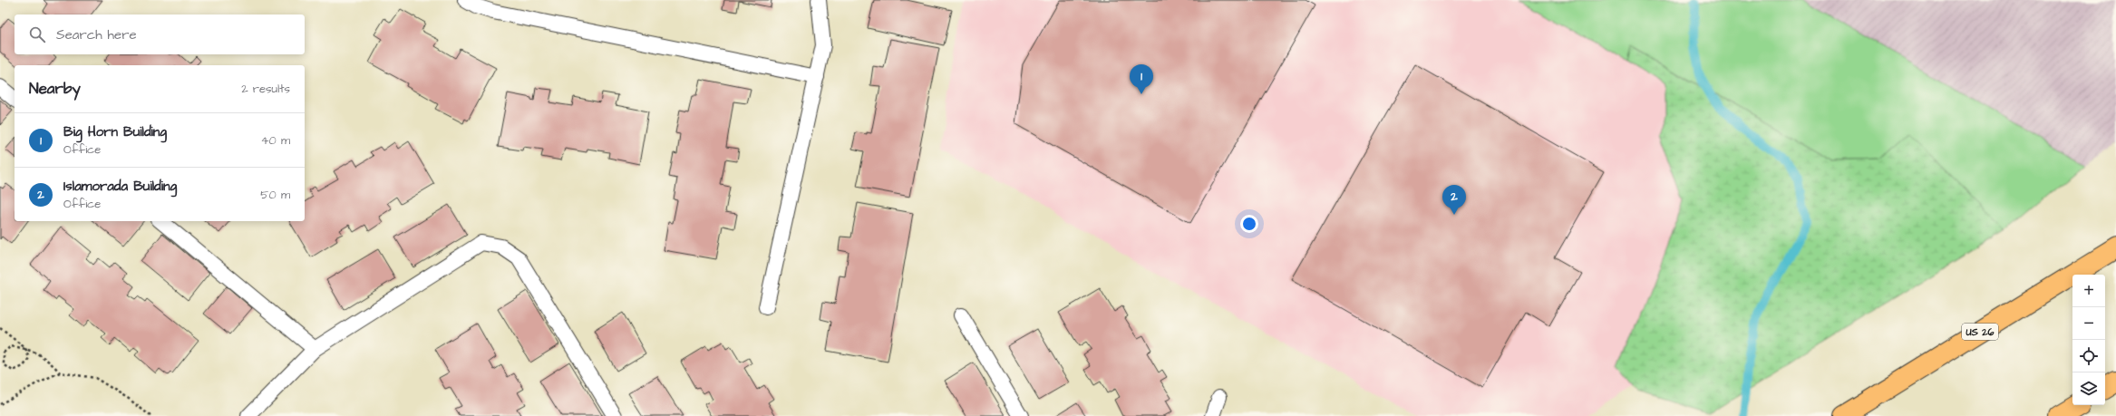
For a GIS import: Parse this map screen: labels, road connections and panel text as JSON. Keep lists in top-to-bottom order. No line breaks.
{"streets":{"highway":["US 26"]},"page":{"search":"Search here","pins":["1","2"],"heading":["Nearby","2 results"],"list":[{"mark":"1","name":"Big Horn Building","note":"Office","value":"40 m"},{"mark":"2","name":"Islamorada Building","note":"Office","value":"50 m"}],"map_buttons":["+","−"]}}
